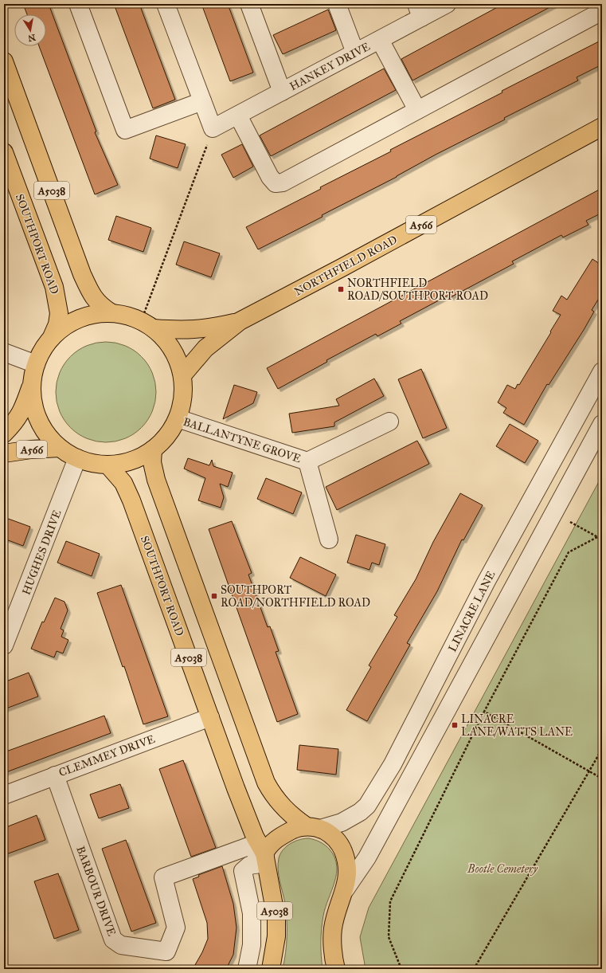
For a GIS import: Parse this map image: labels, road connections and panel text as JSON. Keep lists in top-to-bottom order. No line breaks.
{"streets":{"main road":["A5038","A566","SOUTHPORT ROAD","NORTHFIELD ROAD"],"street":["HANKEY DRIVE","BALLANTYNE GROVE","HUGHES DRIVE","LINACRE LANE","CLEMMEY DRIVE","BARBOUR DRIVE"]},"crossings":[["A5038","SOUTHPORT ROAD"],["A5038","LINACRE LANE"],["A5038","BARBOUR DRIVE"],["SOUTHPORT ROAD","CLEMMEY DRIVE"],["SOUTHPORT ROAD","BARBOUR DRIVE"],["CLEMMEY DRIVE","BARBOUR DRIVE"]],"parks":["Bootle Cemetery"],"places":{"transit":["NORTHFIELD ROAD/SOUTHPORT ROAD","SOUTHPORT ROAD/NORTHFIELD ROAD","LINACRE LANE/WATTS LANE"]},"north":"bottom"}
